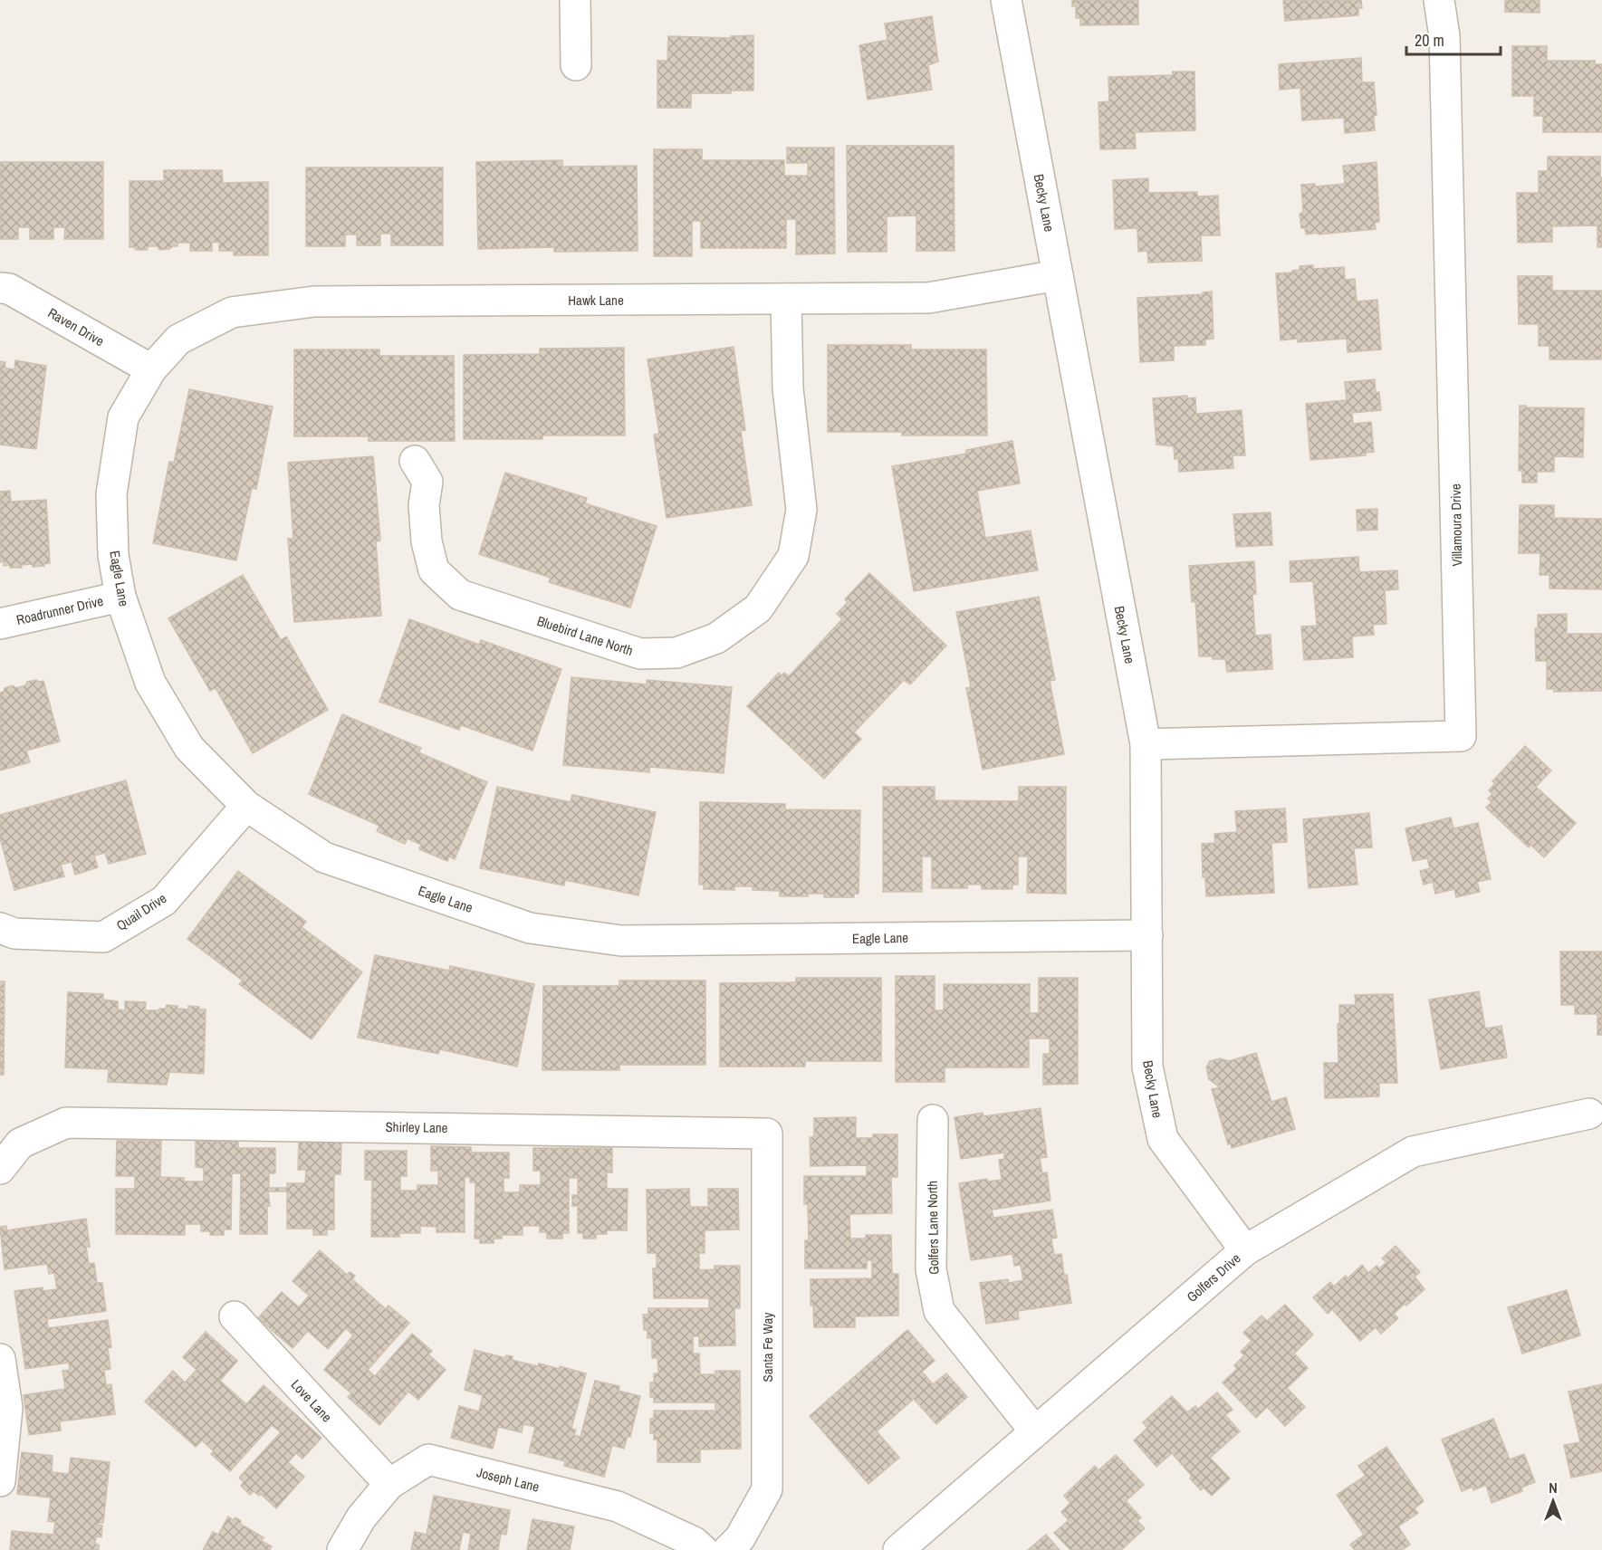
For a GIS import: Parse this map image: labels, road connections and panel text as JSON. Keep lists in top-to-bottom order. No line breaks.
{"streets":{"street":["Becky Lane","Hawk Lane","Raven Drive","Villamoura Drive","Eagle Lane","Roadrunner Drive","Bluebird Lane North","Quail Drive","Shirley Lane","Golfers Lane North","Golfers Drive","Santa Fe Way","Love Lane","Joseph Lane"]},"crossings":[["Becky Lane","Hawk Lane"],["Becky Lane","Villamoura Drive"],["Becky Lane","Eagle Lane"],["Becky Lane","Golfers Drive"],["Hawk Lane","Raven Drive"],["Hawk Lane","Eagle Lane"],["Hawk Lane","Bluebird Lane North"],["Raven Drive","Eagle Lane"],["Eagle Lane","Roadrunner Drive"],["Eagle Lane","Quail Drive"],["Shirley Lane","Santa Fe Way"],["Golfers Lane North","Golfers Drive"],["Love Lane","Joseph Lane"]],"scale_bar":"20 m","north":"top"}
